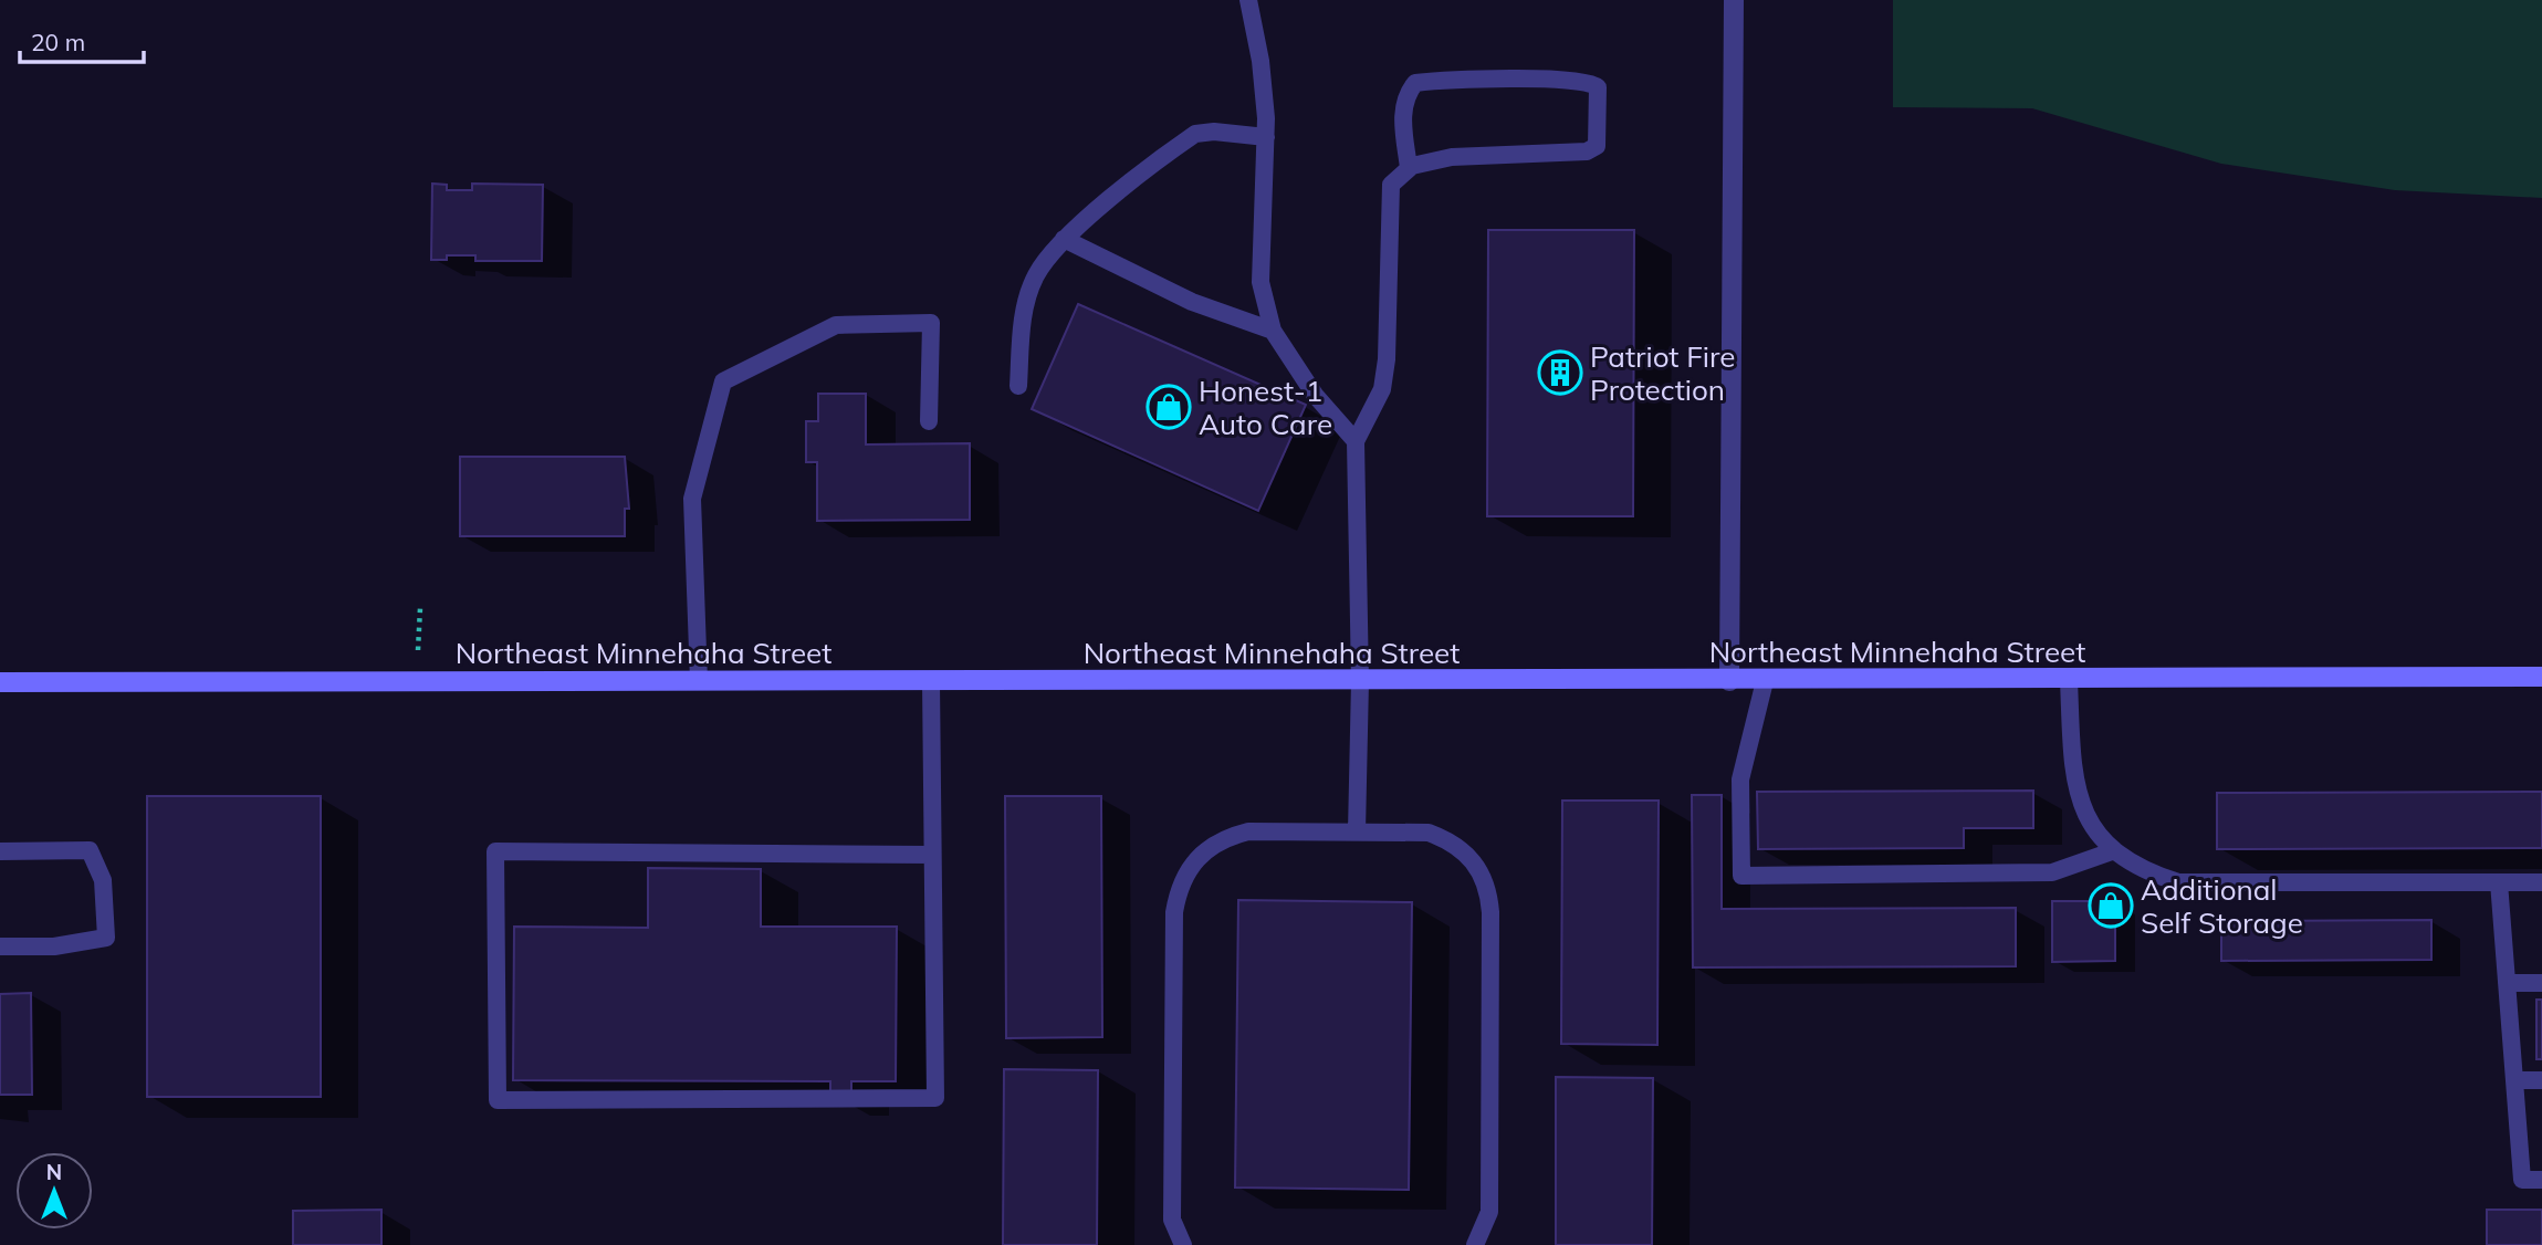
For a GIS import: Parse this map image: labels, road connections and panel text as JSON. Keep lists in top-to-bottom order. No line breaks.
{"streets":{"main road":["Northeast Minnehaha Street"]},"places":{"building":["Patriot Fire Protection"],"shop":["Honest-1 Auto Care","Additional Self Storage"]},"scale_bar":"20 m","north":"top"}
